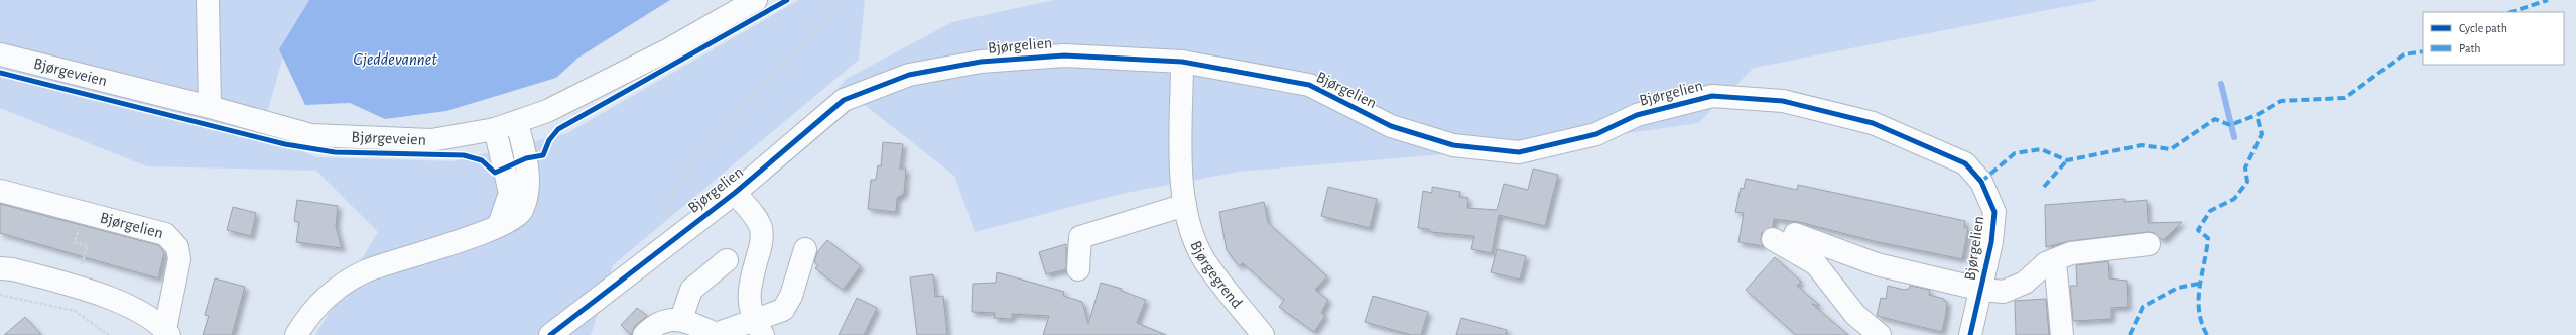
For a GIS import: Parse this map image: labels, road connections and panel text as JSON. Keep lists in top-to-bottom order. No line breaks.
{"streets":{"street":["Bjørgelien","Bjørgeveien","Bjørgegrend"]},"crossings":[["Bjørgelien","Bjørgegrend"]],"water":["Gjeddevannet"],"legend":["Cycle path","Path"]}
